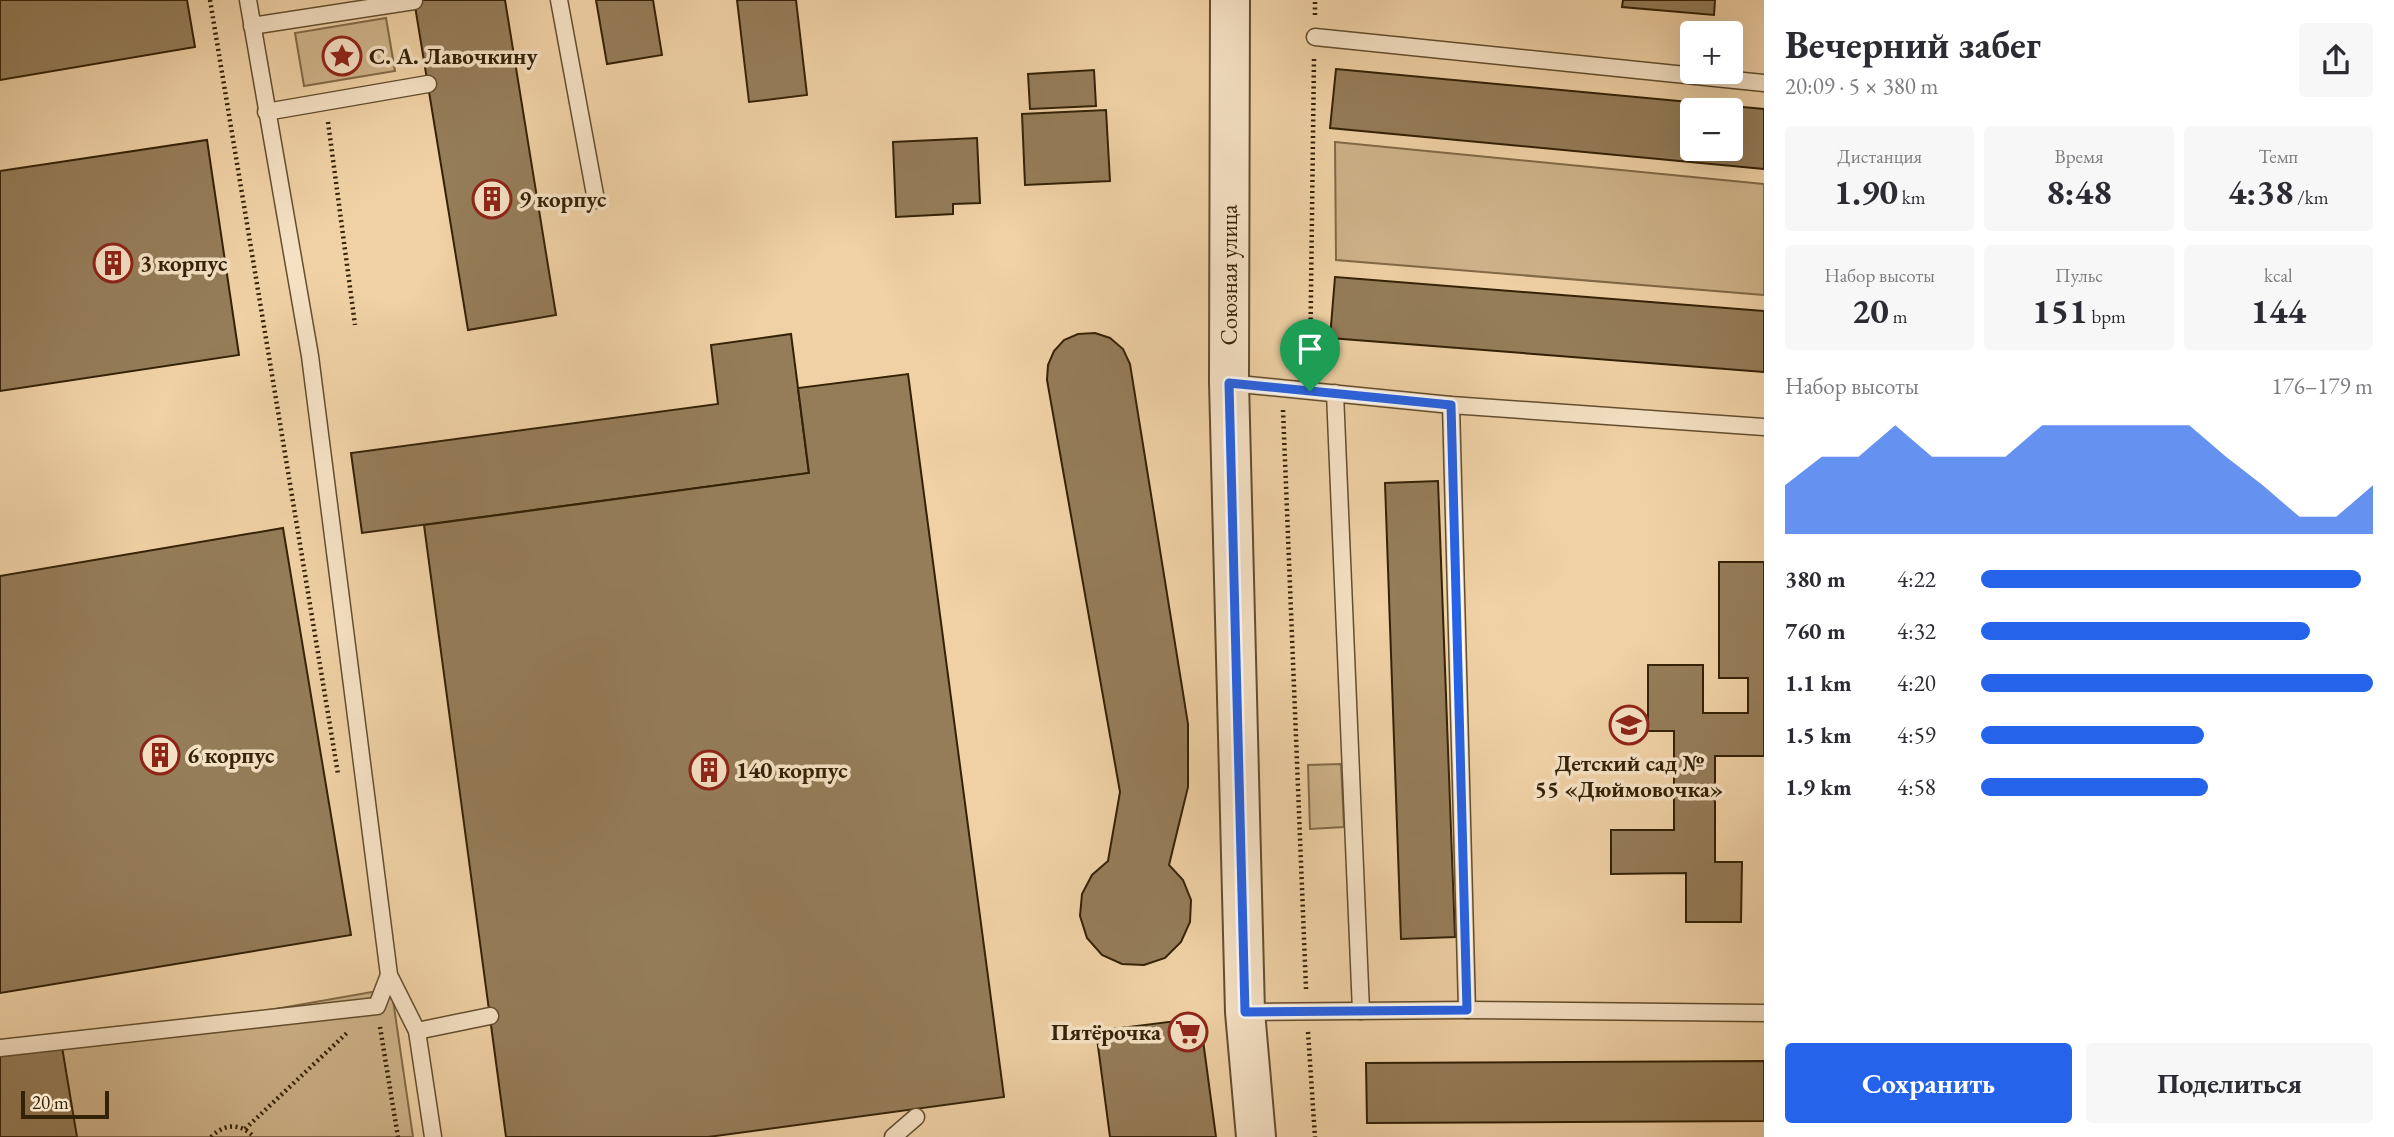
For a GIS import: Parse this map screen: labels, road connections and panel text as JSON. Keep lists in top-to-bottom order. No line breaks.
{"streets":{"street":["Союзная улица"]},"places":{"place":["С. А. Лавочкину"],"building":["9 корпус","3 корпус","6 корпус","140 корпус"],"school or university":["Детский сад № 55 «Дюймовочка»"],"supermarket":["Пятёрочка"]},"scale_bar":"20 m","page":{"heading":["Вечерний забег","20:09 · 5 × 380 m"],"map_buttons":["+","−"],"stats":[["Дистанция","1.90 km"],["Время","8:48"],["Темп","4:38 /km"],["Набор высоты","20 m"],["Пульс","151 bpm"],["kcal","144"]],"chart":["Набор высоты","176–179 m"],"list":[{"name":"380 m","note":"4:22"},{"name":"760 m","note":"4:32"},{"name":"1.1 km","note":"4:20"},{"name":"1.5 km","note":"4:59"},{"name":"1.9 km","note":"4:58"}],"buttons":["Сохранить","Поделиться"],"scale":"20 m"}}
